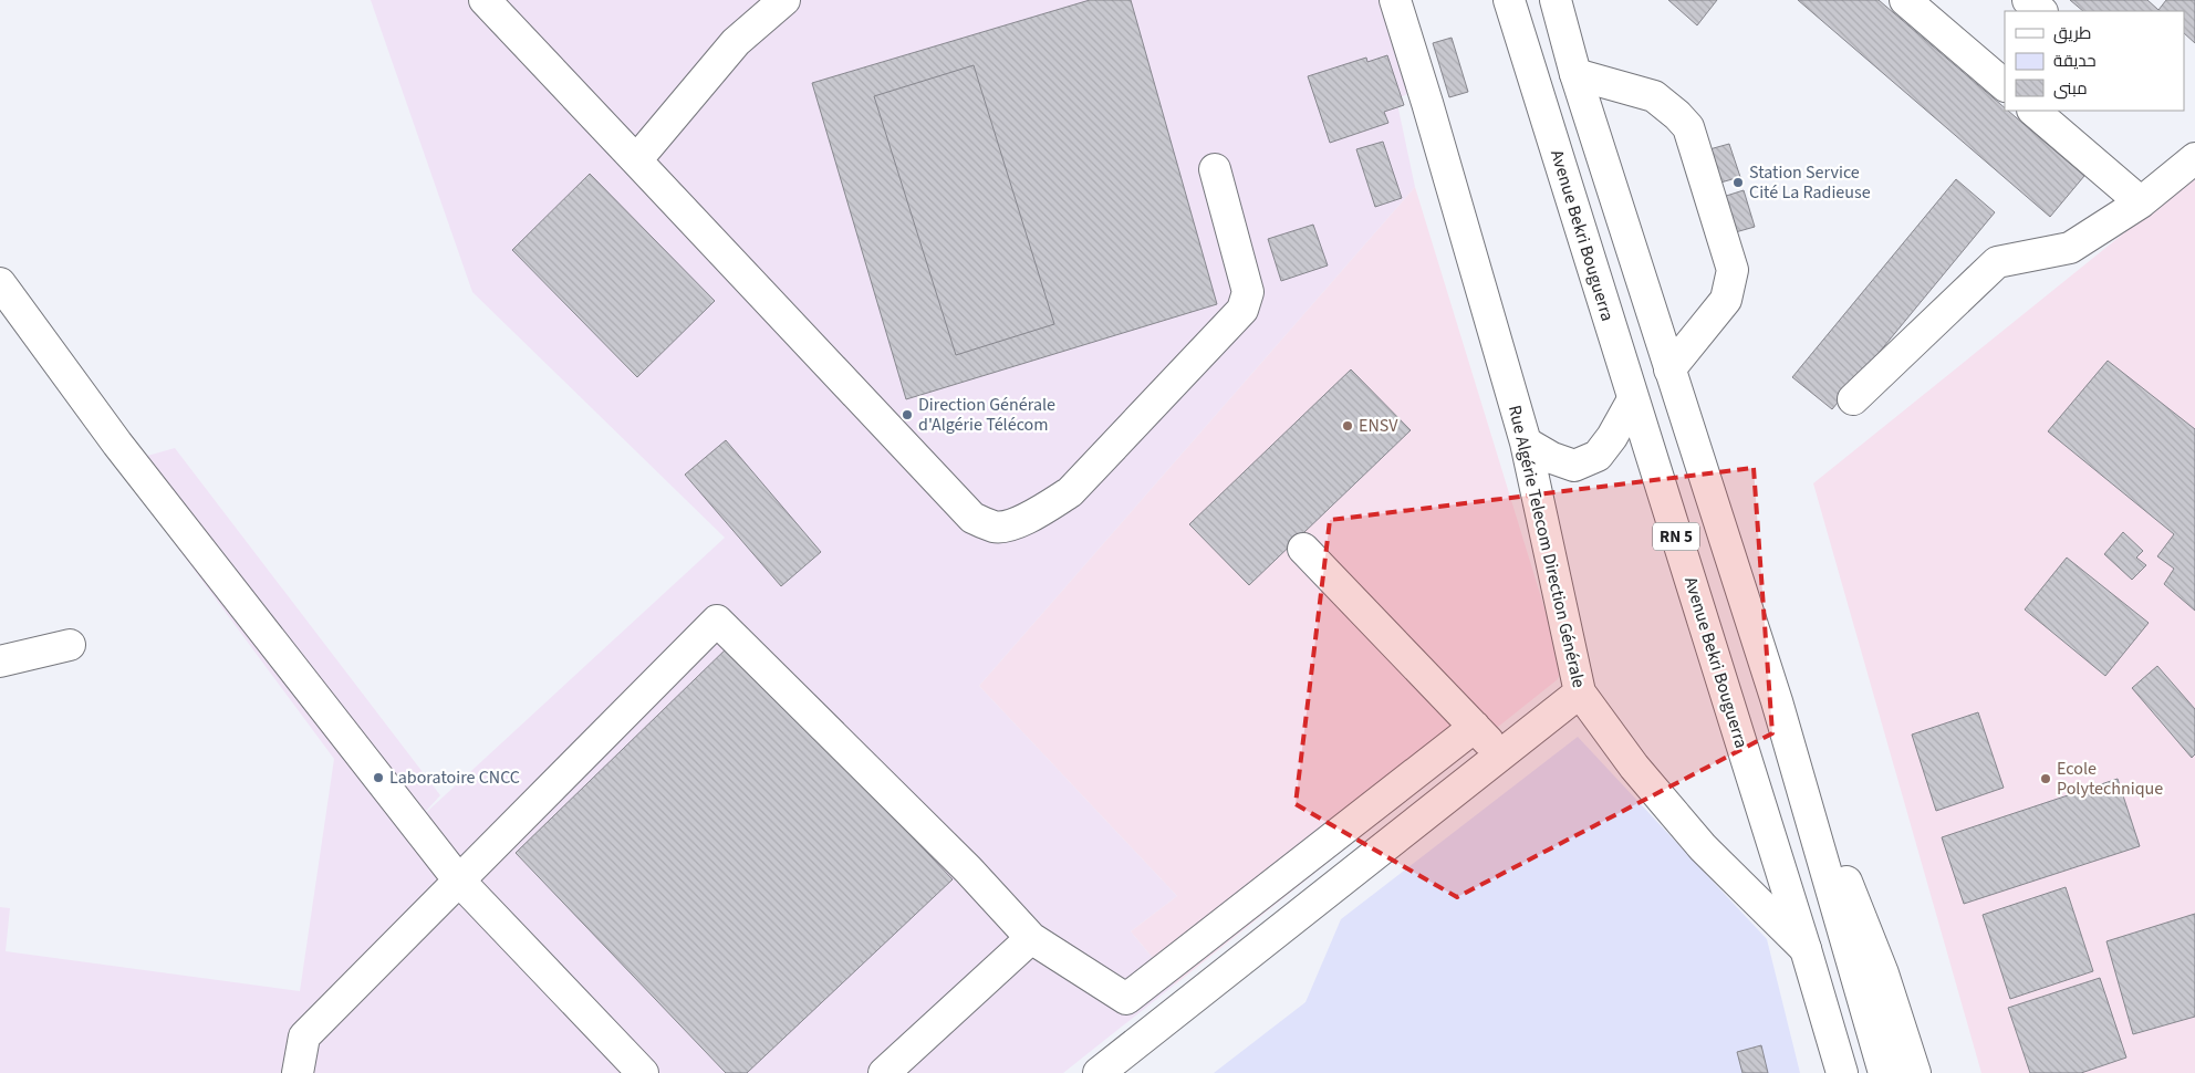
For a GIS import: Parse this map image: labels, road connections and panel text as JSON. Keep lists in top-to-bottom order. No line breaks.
{"streets":{"main road":["Avenue Bekri Bouguerra","RN 5","Rue Algérie Telecom Direction Générale"]},"crossings":[["Avenue Bekri Bouguerra","Rue Algérie Telecom Direction Générale"]],"places":["Station Service Cité La Radieuse","Direction Générale d'Algérie Télécom","ENSV","Laboratoire CNCC","Ecole Polytechnique"],"legend":["طريق","حديقة","مبنى"]}
